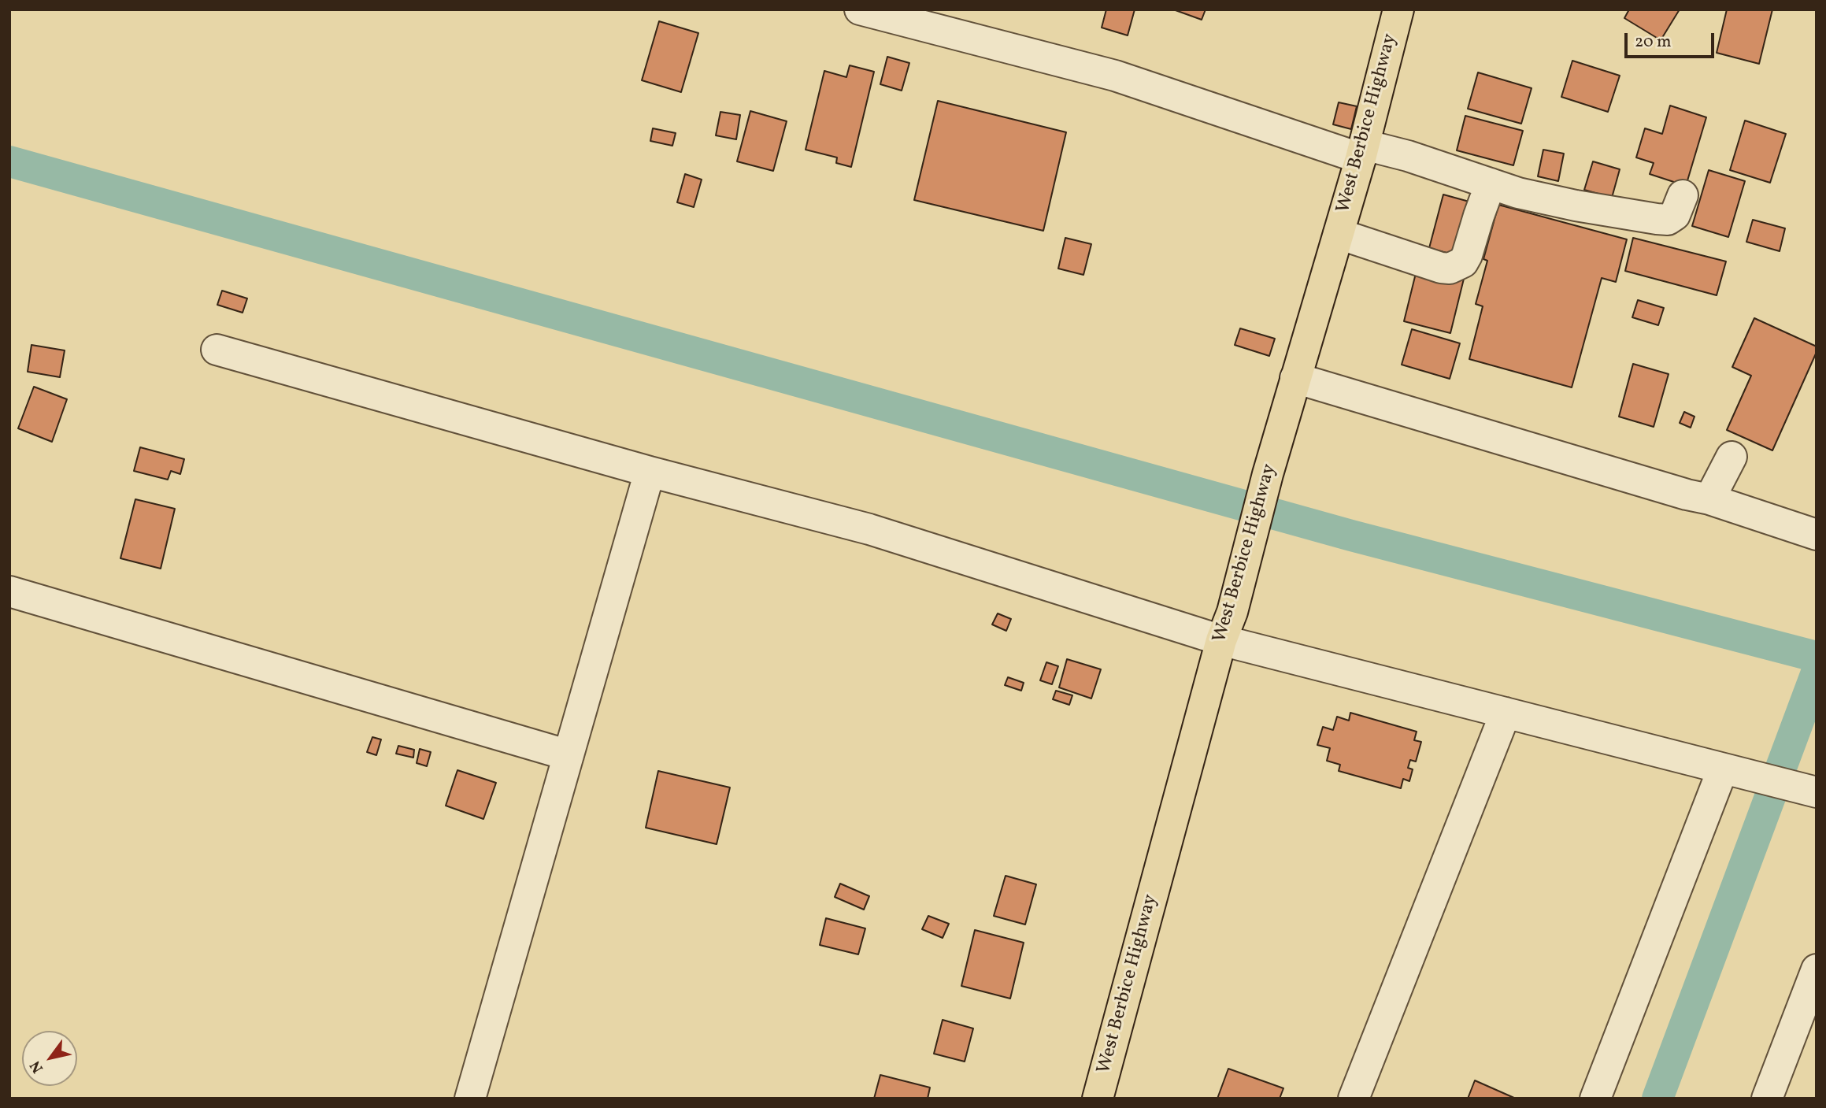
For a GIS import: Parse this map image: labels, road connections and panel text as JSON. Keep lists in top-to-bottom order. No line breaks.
{"streets":{"main road":["West Berbice Highway"]},"scale_bar":"20 m","north":"bottom left"}
